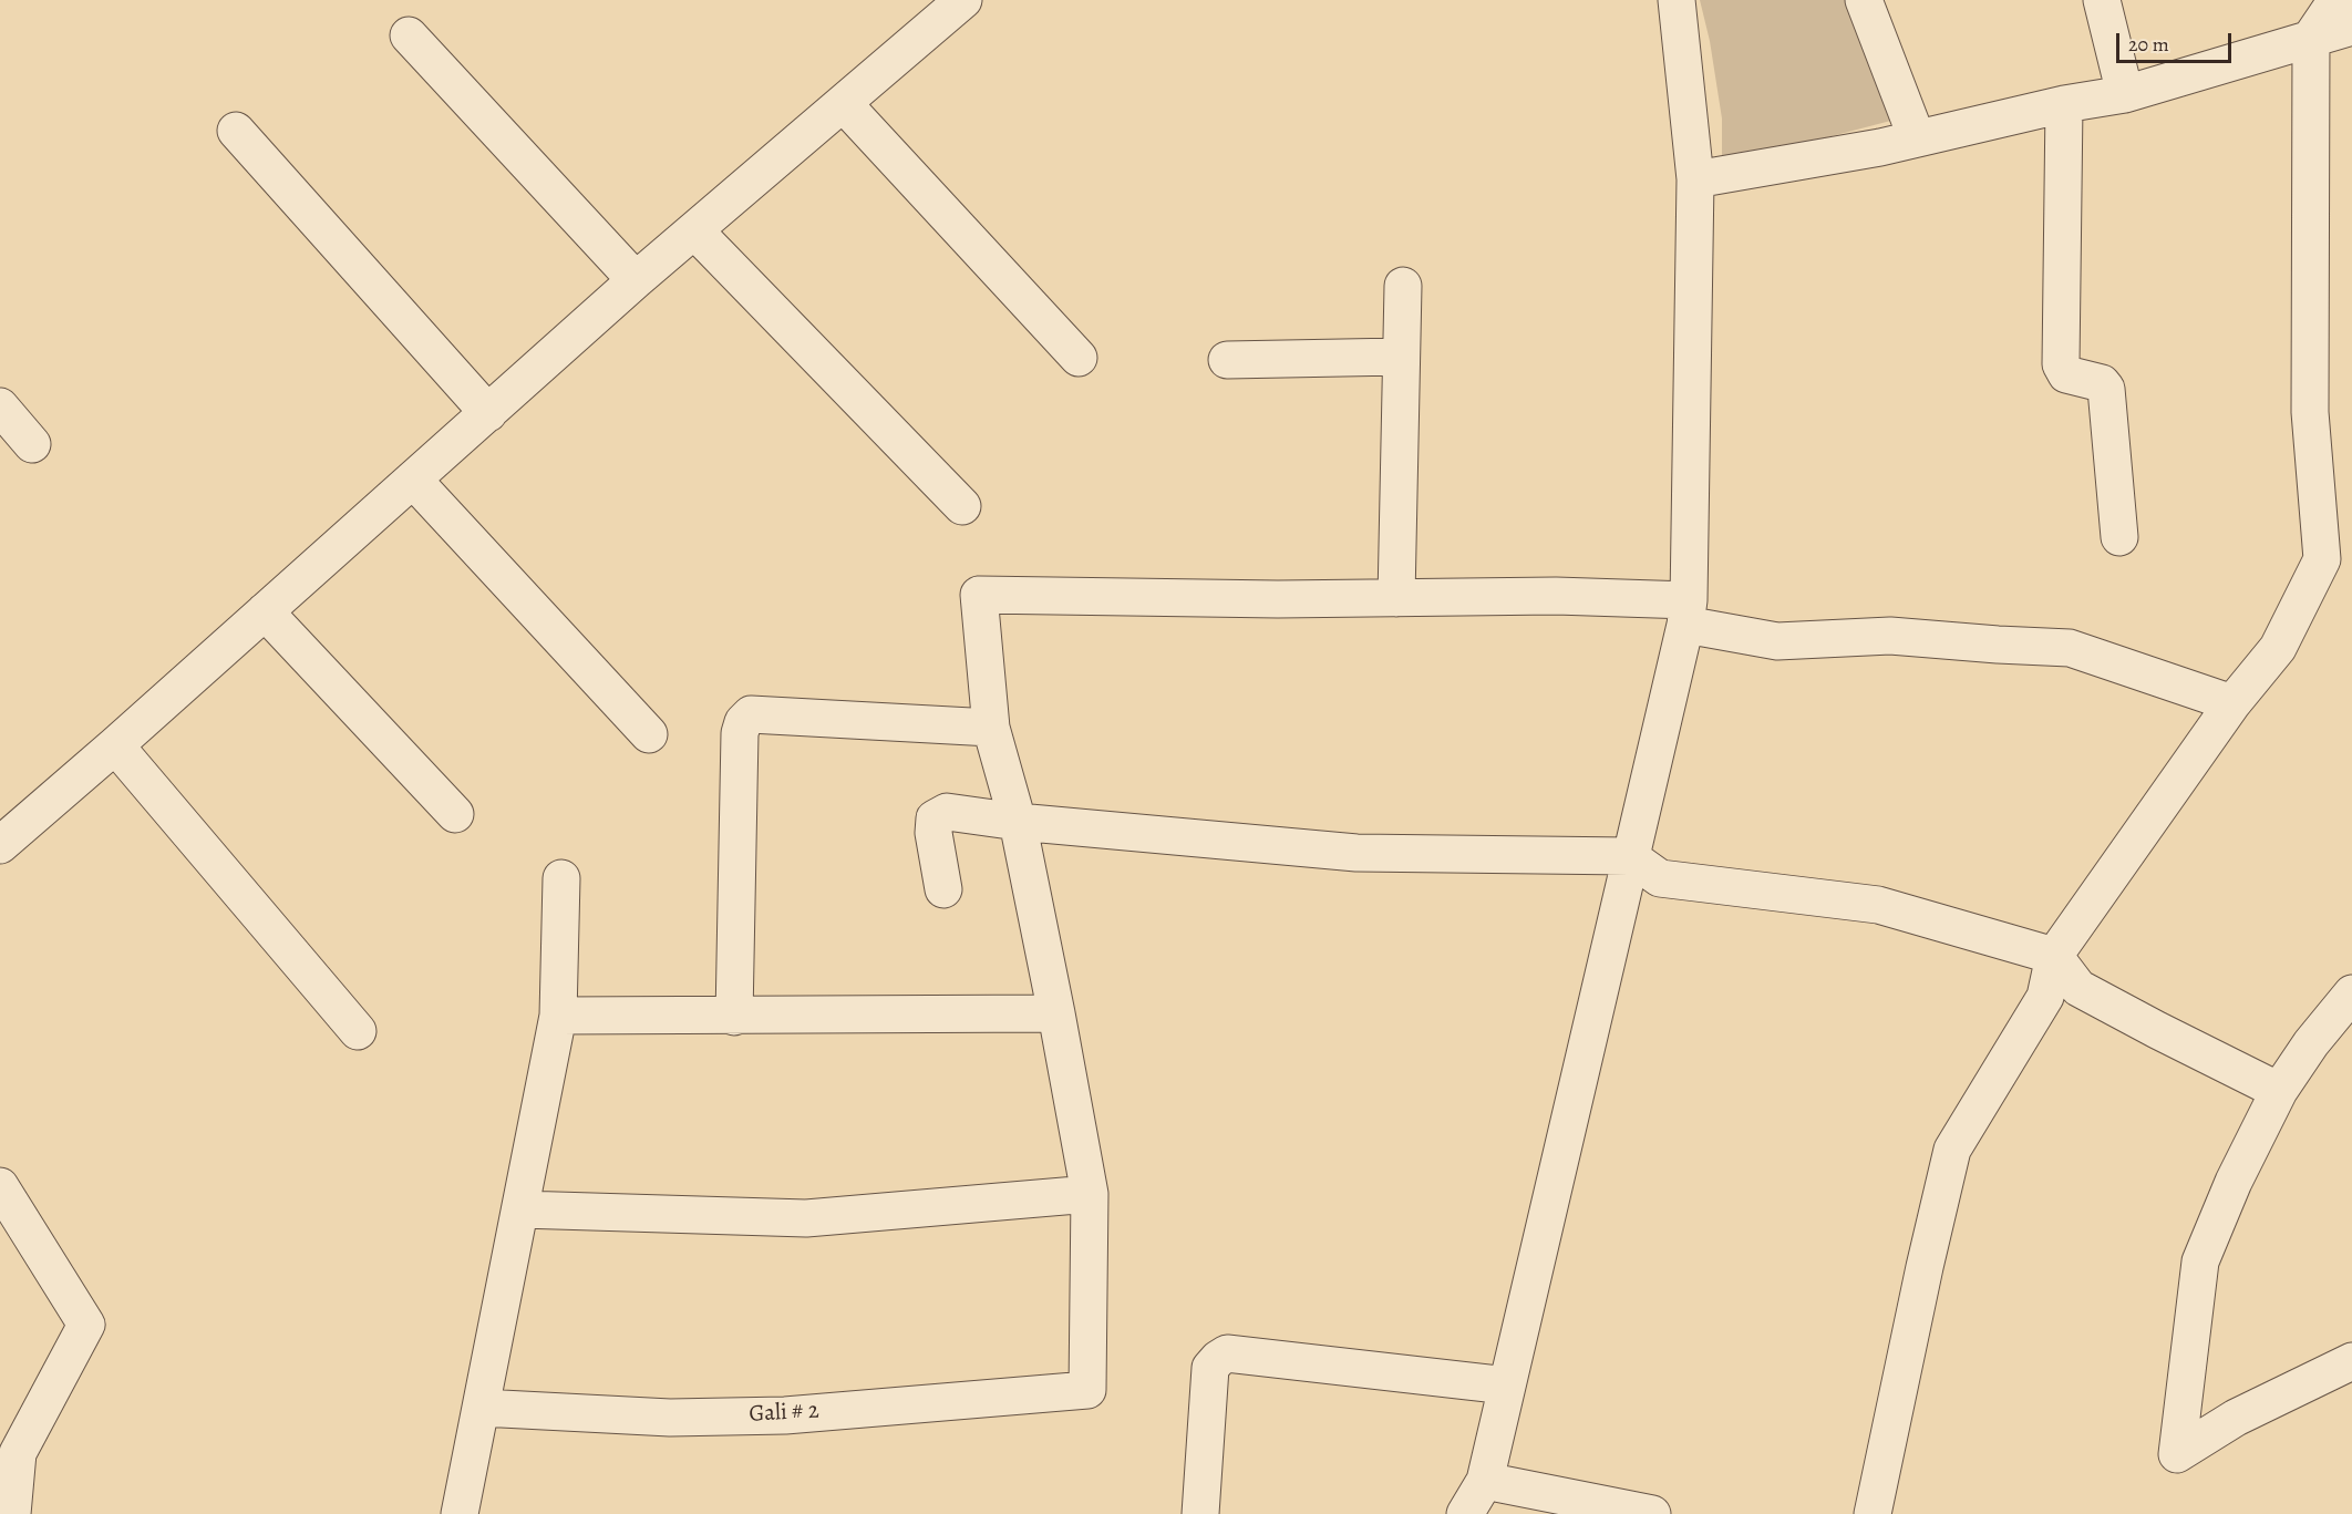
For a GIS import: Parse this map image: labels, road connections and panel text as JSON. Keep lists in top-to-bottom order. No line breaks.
{"streets":{"street":["Gali # 2"]},"scale_bar":"20 m"}
